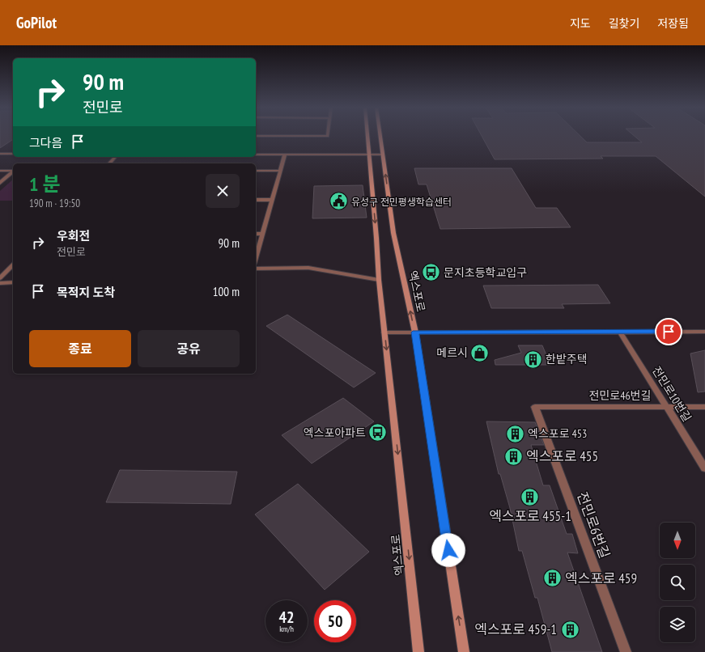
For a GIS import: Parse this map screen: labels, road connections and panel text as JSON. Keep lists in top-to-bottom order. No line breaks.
{"streets":{"main road":["엑스포로"],"street":["전민로10번길","전민로46번길","전민로6번길"]},"crossings":[["전민로10번길","전민로46번길"],["전민로46번길","전민로6번길"]],"places":{"public building":["유성구 전민평생학습센터"],"bus stop":["문지초등학교입구","엑스포아파트"],"shop":["메르시"],"building":["한밭주택","엑스포로 453","엑스포로 455","엑스포로 455-1","엑스포로 459","엑스포로 459-1"]},"north":"bottom","page":{"header":"GoPilot","nav":["지도","길찾기","저장됨"],"turn":["90 m","전민로"],"then":"그다음","heading":["1 분","190 m · 19:50"],"list":[{"name":"우회전","note":"전민로","value":"90 m"},{"name":"목적지 도착","value":"100 m"}],"buttons":["종료","공유"],"speed":"42 km/h","limit":"50"}}
